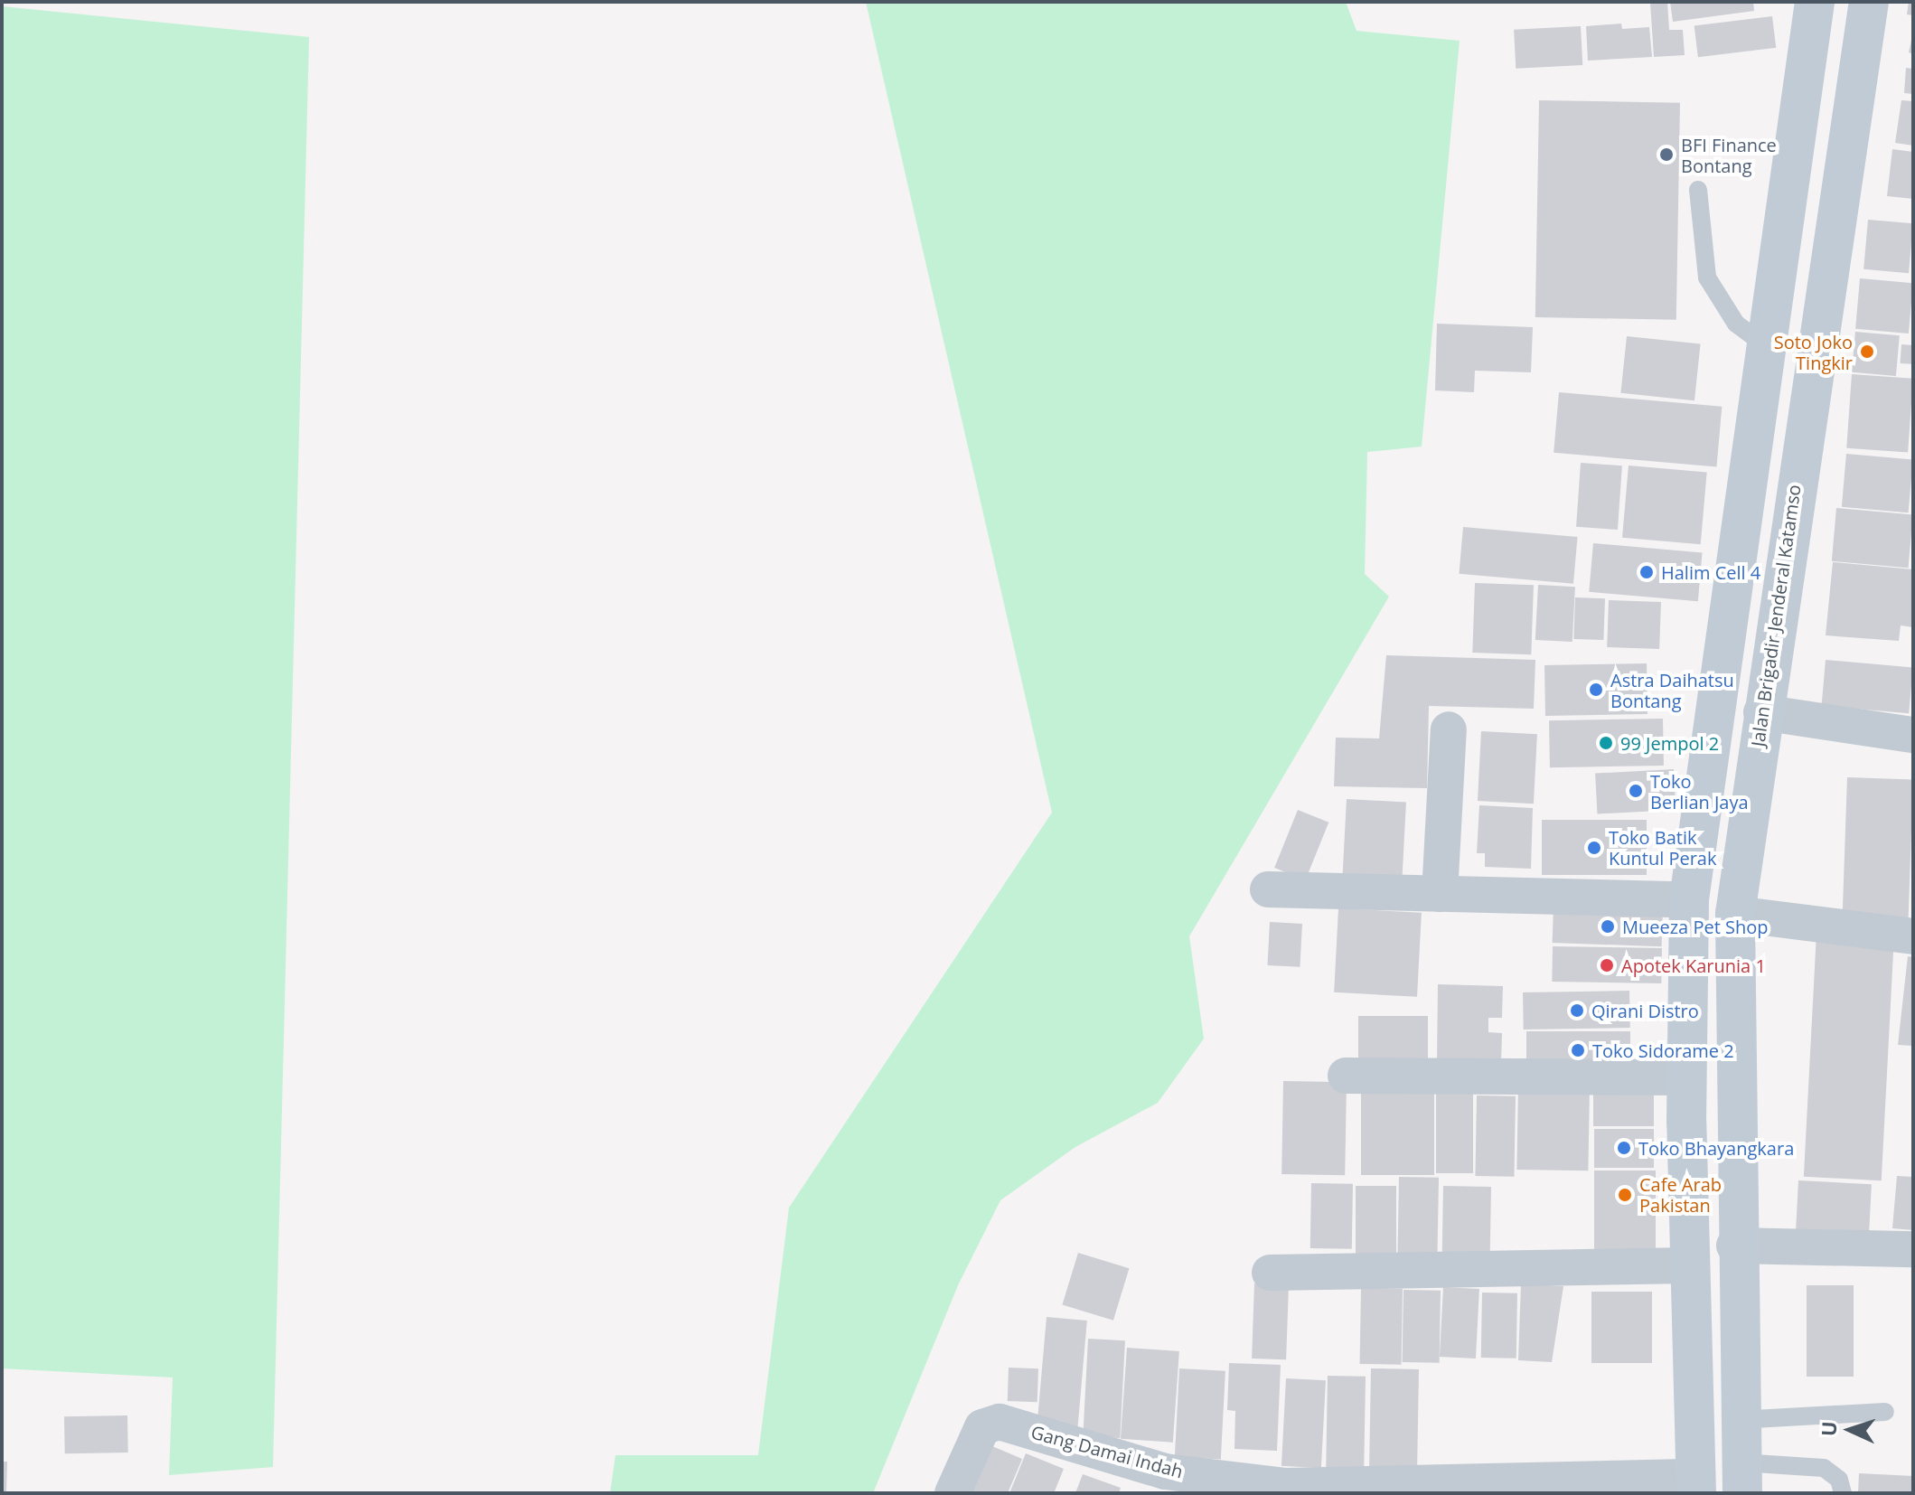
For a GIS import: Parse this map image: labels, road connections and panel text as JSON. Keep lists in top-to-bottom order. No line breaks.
{"streets":{"main road":["Jalan Brigadir Jenderal Katamso"],"street":["Gang Damai Indah"]},"places":["BFI Finance Bontang","Soto Joko Tingkir","Halim Cell 4","Astra Daihatsu Bontang","99 Jempol 2","Toko Berlian Jaya","Toko Batik Kuntul Perak","Mueeza Pet Shop","Apotek Karunia 1","Qirani Distro","Toko Sidorame 2","Toko Bhayangkara","Cafe Arab Pakistan"],"north":"left"}
